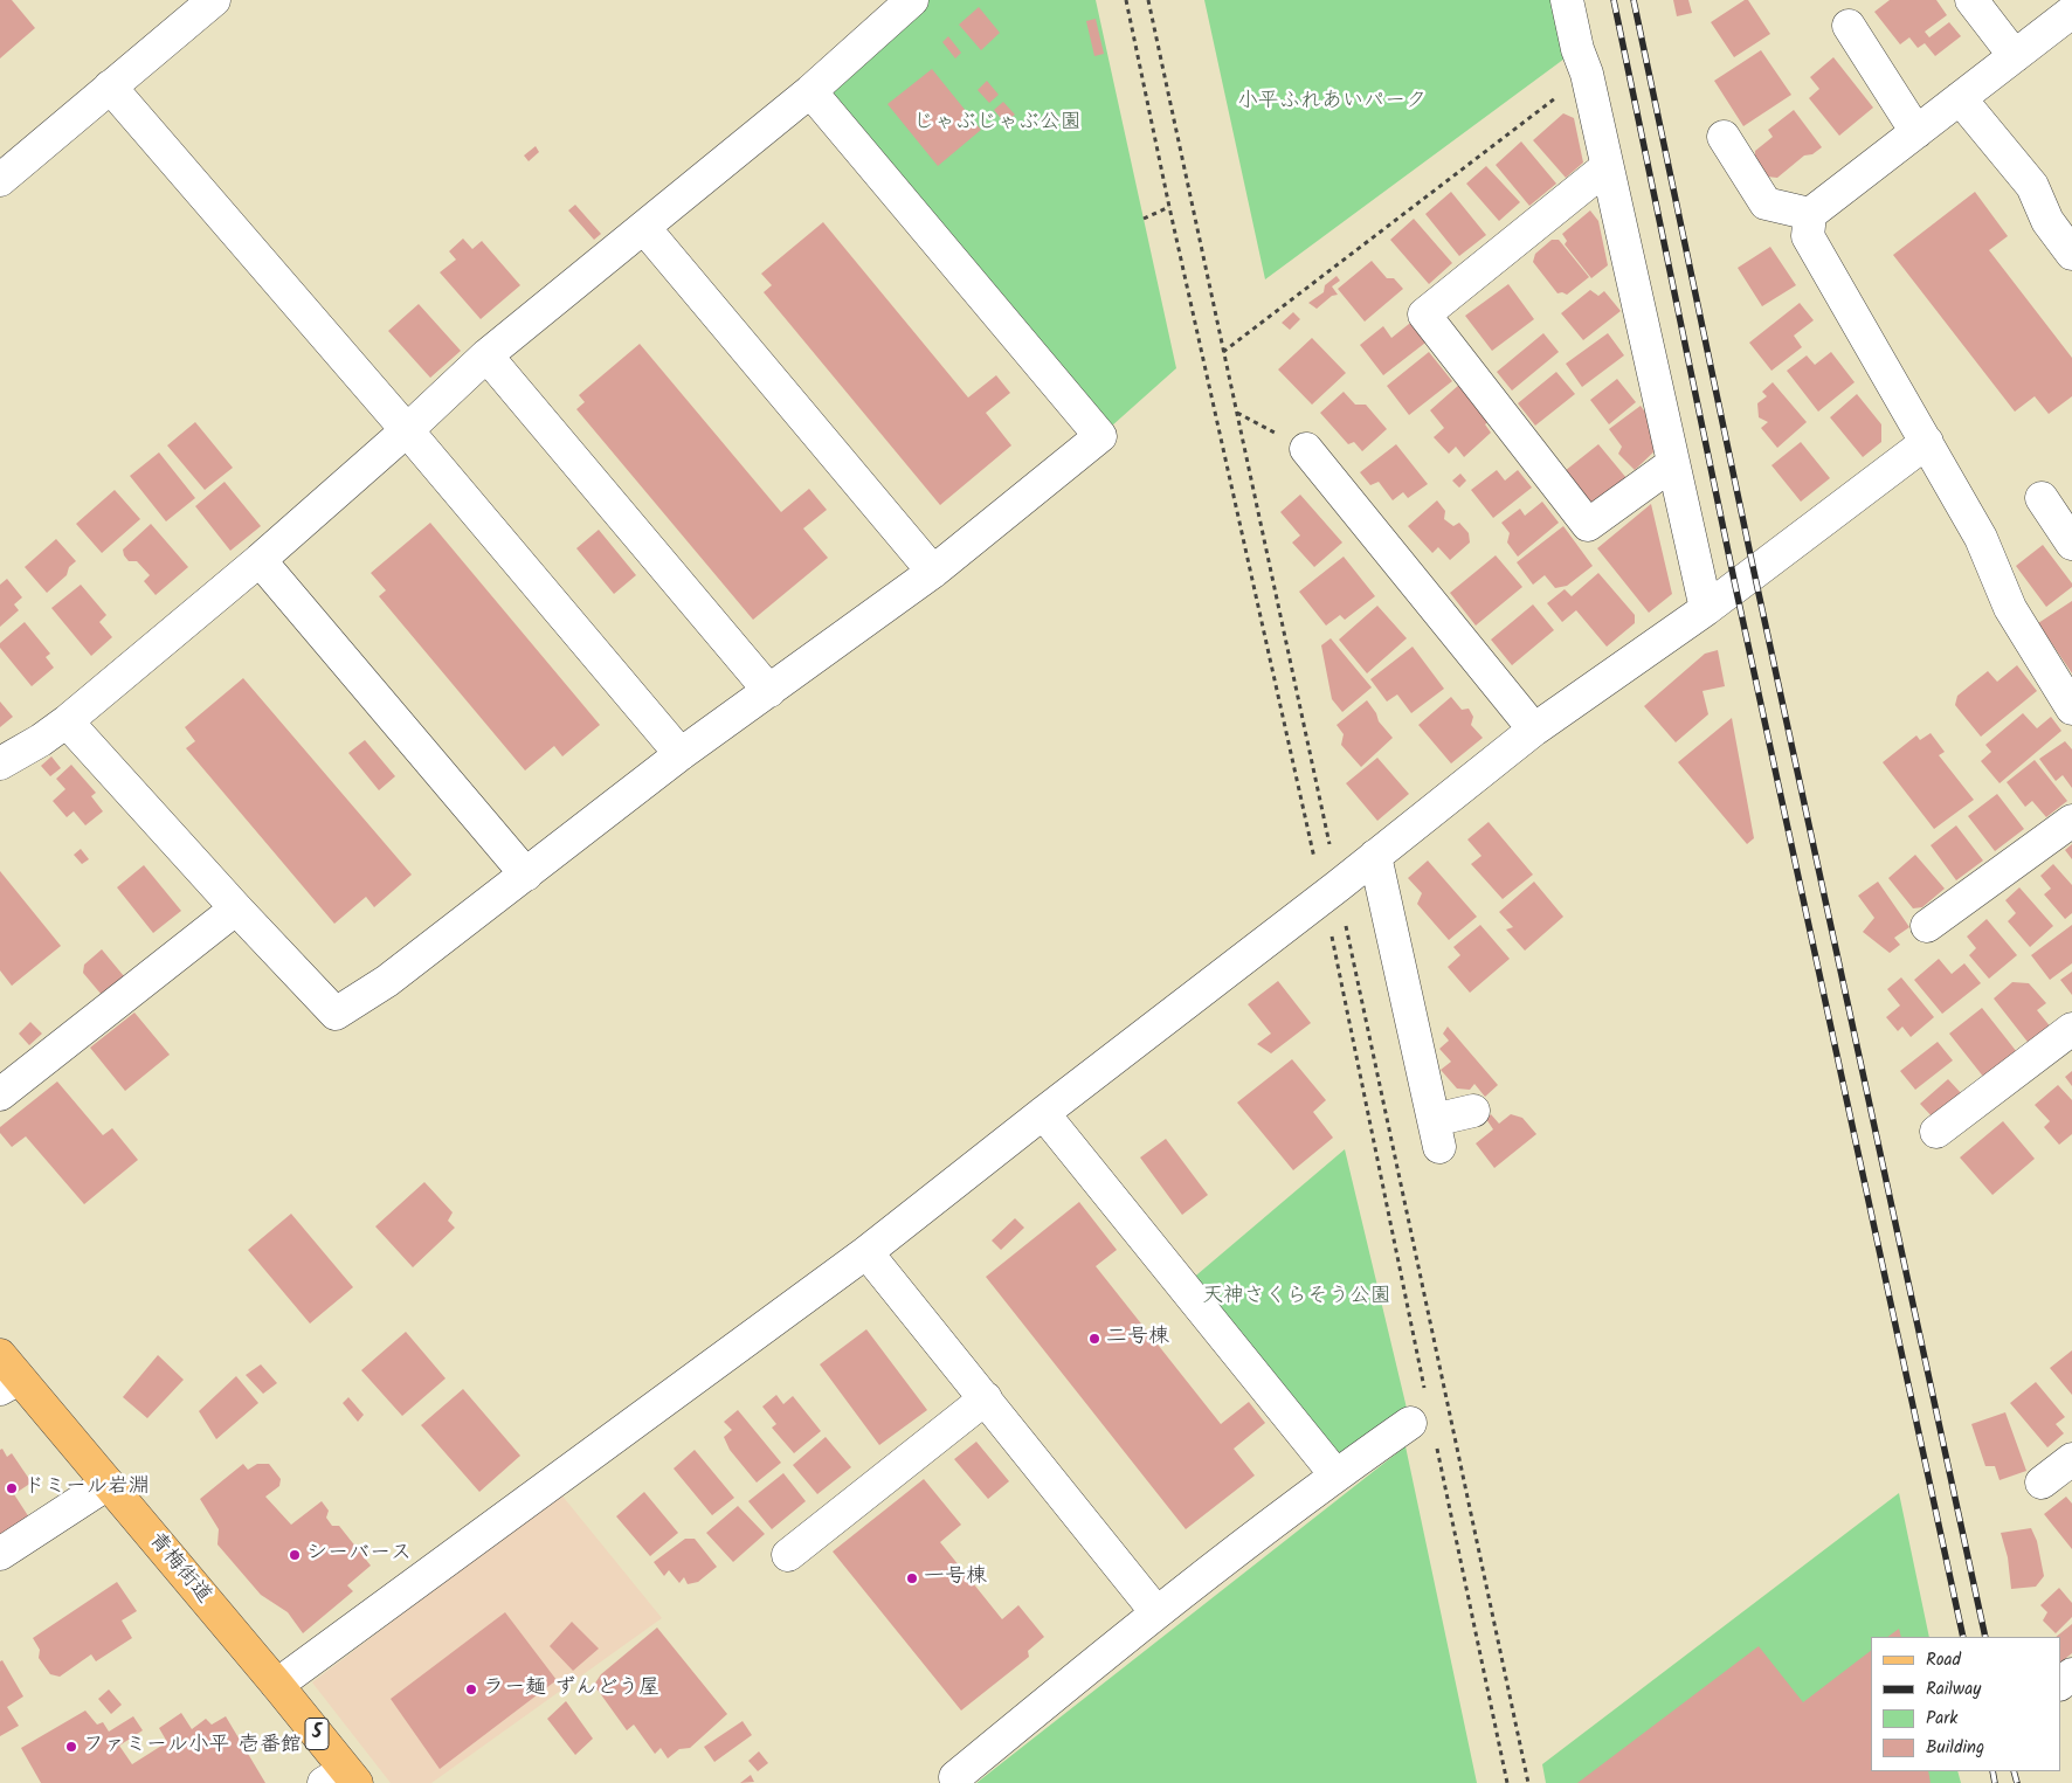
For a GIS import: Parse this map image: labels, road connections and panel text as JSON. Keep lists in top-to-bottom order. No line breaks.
{"streets":{"main road":["青梅街道","5"]},"parks":["小平ふれあいパーク","じゃぶじゃぶ公園","天神さくらそう公園"],"places":["二号棟","ドミール岩淵","シーバース","一号棟","ラー麺 ずんどう屋","ファミール小平 壱番館"],"legend":["Road","Railway","Park","Building"]}
